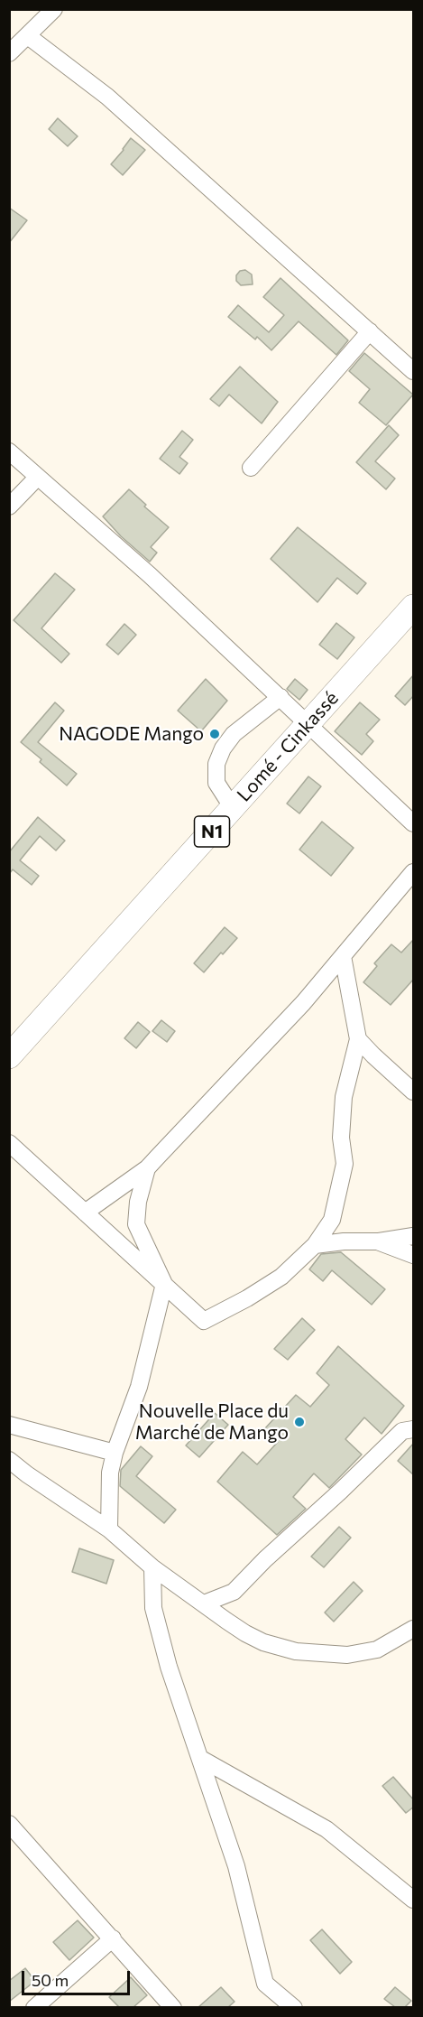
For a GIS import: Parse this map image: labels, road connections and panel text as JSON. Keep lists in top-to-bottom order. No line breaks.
{"streets":{"highway":["Lomé - Cinkassé","N1"]},"places":["NAGODE Mango","Nouvelle Place du Marché de Mango"],"scale_bar":"50 m"}
